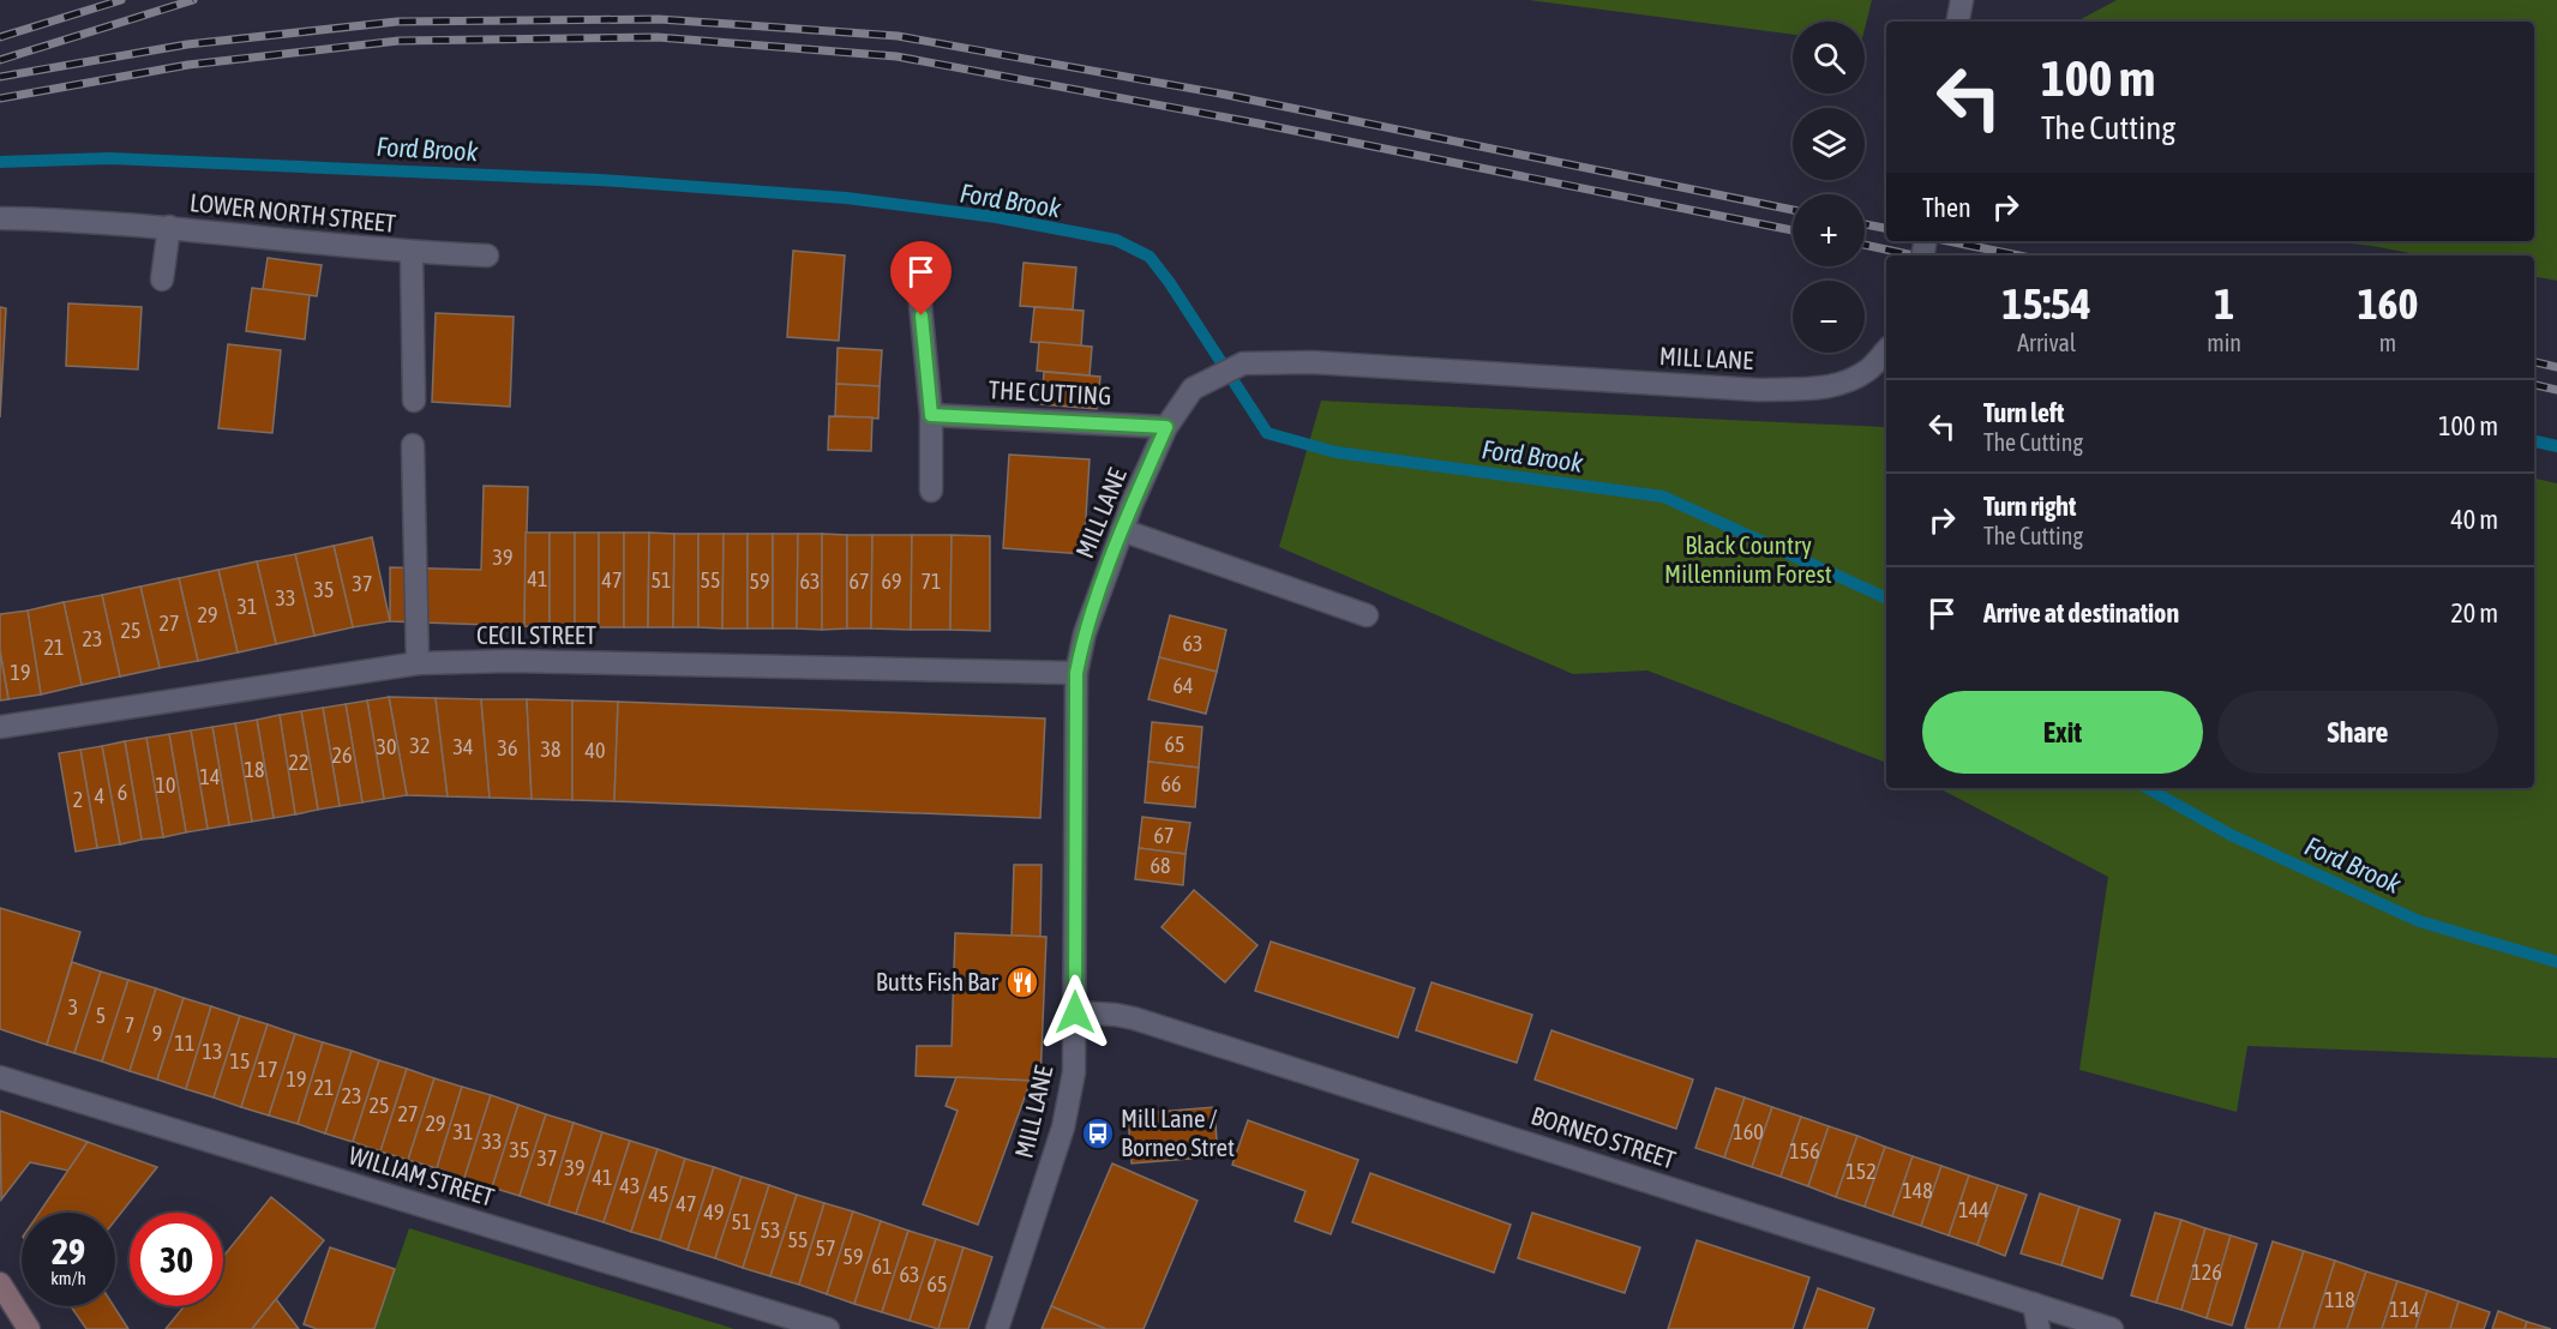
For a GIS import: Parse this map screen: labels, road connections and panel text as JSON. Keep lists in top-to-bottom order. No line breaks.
{"streets":{"street":["LOWER NORTH STREET","MILL LANE","THE CUTTING","CECIL STREET","BORNEO STREET","WILLIAM STREET"]},"crossings":[["MILL LANE","THE CUTTING"],["MILL LANE","CECIL STREET"],["MILL LANE","BORNEO STREET"]],"water":["Ford Brook"],"parks":["Black Country Millennium Forest"],"places":{"restaurant":["Butts Fish Bar"],"bus stop":["Mill Lane / Borneo Stret"]},"house_numbers":["39","41","47","51","55","59","63","67","69","71","37","35","33","31","29","27","25","23","63","21","19","64","65","32","30","34","36","38","40","26","22","18","14","66","10","6","4","2","67","68","3","5","7","9","11","13","15","17","19","21","23","25","27","29","31","160","33","35","156","37","39","152","41","43","148","45","47","144","49","51","53","55","57","59","61","126","63","65","118","114"],"page":{"map_buttons":["+","−"],"turn":["100 m","The Cutting"],"then":"Then","eta":["15:54","Arrival","1","min","160","m"],"list":[{"name":"Turn left","note":"The Cutting","value":"100 m"},{"name":"Turn right","note":"The Cutting","value":"40 m"},{"name":"Arrive at destination","value":"20 m"}],"buttons":["Exit","Share"],"speed":"29 km/h","limit":"30"}}
